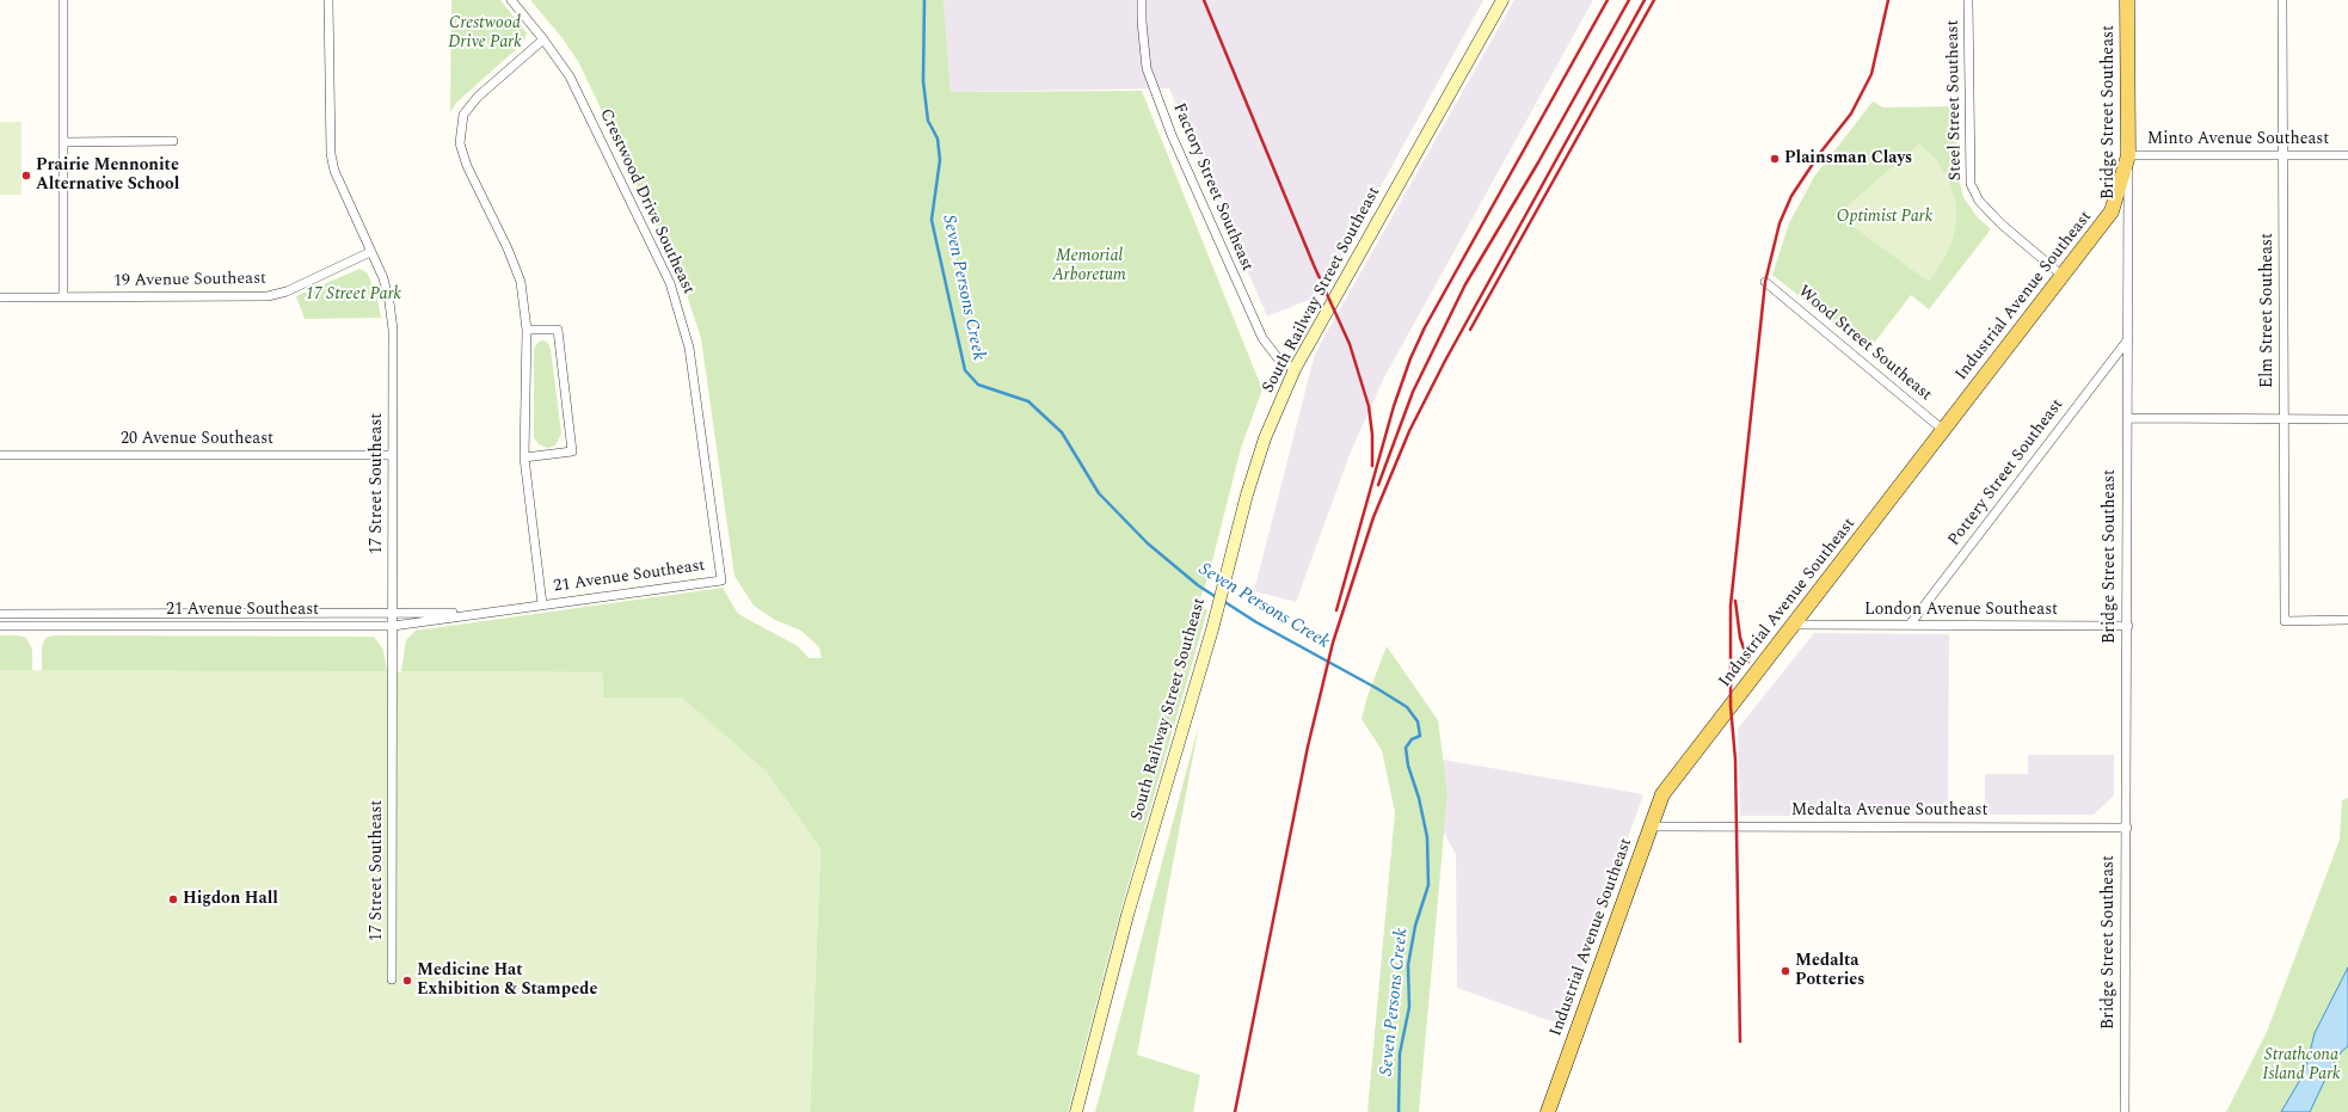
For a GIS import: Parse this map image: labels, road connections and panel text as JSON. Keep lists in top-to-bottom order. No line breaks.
{"streets":{"main road":["Bridge Street Southeast","Industrial Avenue Southeast"],"street":["Steel Street Southeast","Minto Avenue Southeast","Factory Street Southeast","Crestwood Drive Southeast","19 Avenue Southeast","South Railway Street Southeast","Elm Street Southeast","Wood Street Southeast","20 Avenue Southeast","Pottery Street Southeast","17 Street Southeast","21 Avenue Southeast","London Avenue Southeast","Medalta Avenue Southeast"]},"crossings":[["Steel Street Southeast","Industrial Avenue Southeast"],["Bridge Street Southeast","Minto Avenue Southeast"],["Bridge Street Southeast","Industrial Avenue Southeast"],["Bridge Street Southeast","Pottery Street Southeast"],["Bridge Street Southeast","London Avenue Southeast"],["Bridge Street Southeast","Medalta Avenue Southeast"],["Minto Avenue Southeast","Industrial Avenue Southeast"],["Minto Avenue Southeast","Elm Street Southeast"],["Factory Street Southeast","South Railway Street Southeast"],["Crestwood Drive Southeast","21 Avenue Southeast"],["19 Avenue Southeast","17 Street Southeast"],["Industrial Avenue Southeast","Wood Street Southeast"],["Industrial Avenue Southeast","London Avenue Southeast"],["Industrial Avenue Southeast","Medalta Avenue Southeast"],["20 Avenue Southeast","17 Street Southeast"],["Pottery Street Southeast","London Avenue Southeast"],["17 Street Southeast","21 Avenue Southeast"]],"water":["Seven Persons Creek"],"parks":["Crestwood Drive Park","Optimist Park","Memorial Arboretum","17 Street Park","Strathcona Island Park"],"places":["Plainsman Clays","Prairie Mennonite Alternative School","Higdon Hall","Medalta Potteries","Medicine Hat Exhibition & Stampede"]}
